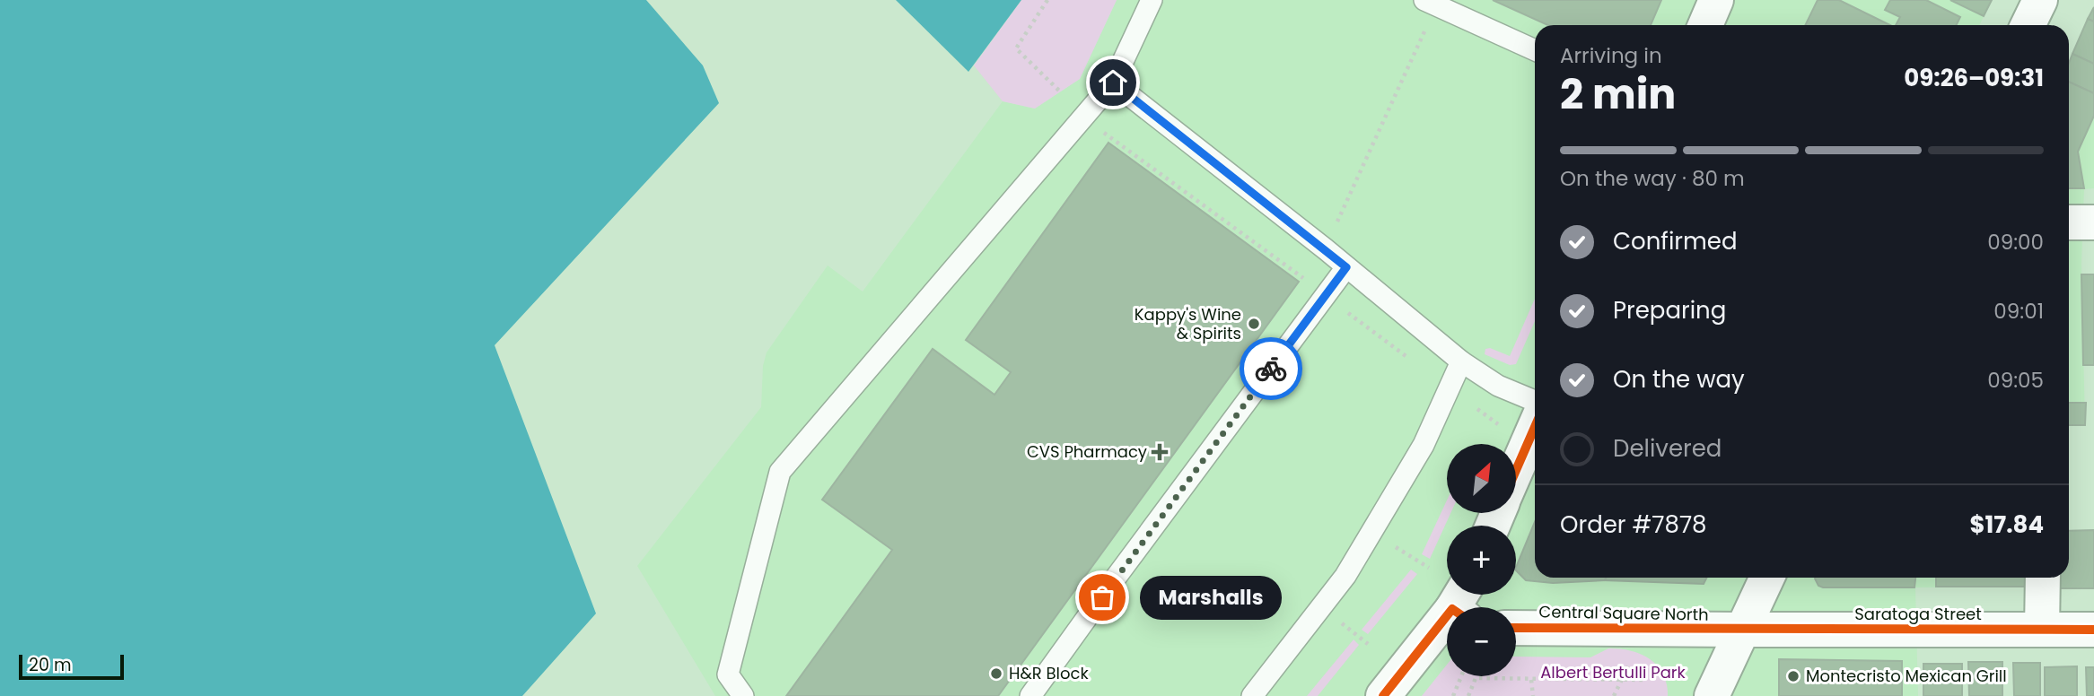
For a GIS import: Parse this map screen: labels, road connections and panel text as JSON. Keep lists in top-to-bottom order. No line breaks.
{"streets":{"street":["Central Square North","Saratoga Street"]},"crossings":[["Central Square North","Saratoga Street"]],"parks":["Albert Bertulli Park"],"places":{"other":["Kappy's Wine & Spirits","Marshalls","H&R Block","Montecristo Mexican Grill"],"health":["CVS Pharmacy"]},"scale_bar":"20 m","north":"top right","page":{"heading":["2 min","Arriving in","09:26–09:31"],"panel":["Order #7878","$17.84"],"bar":"On the way · 80 m","list":[["Confirmed","09:00"],["Preparing","09:01"],["On the way","09:05"],"Delivered"],"map_buttons":["+","−"],"bubble":"Marshalls","scale":"20 m"}}
